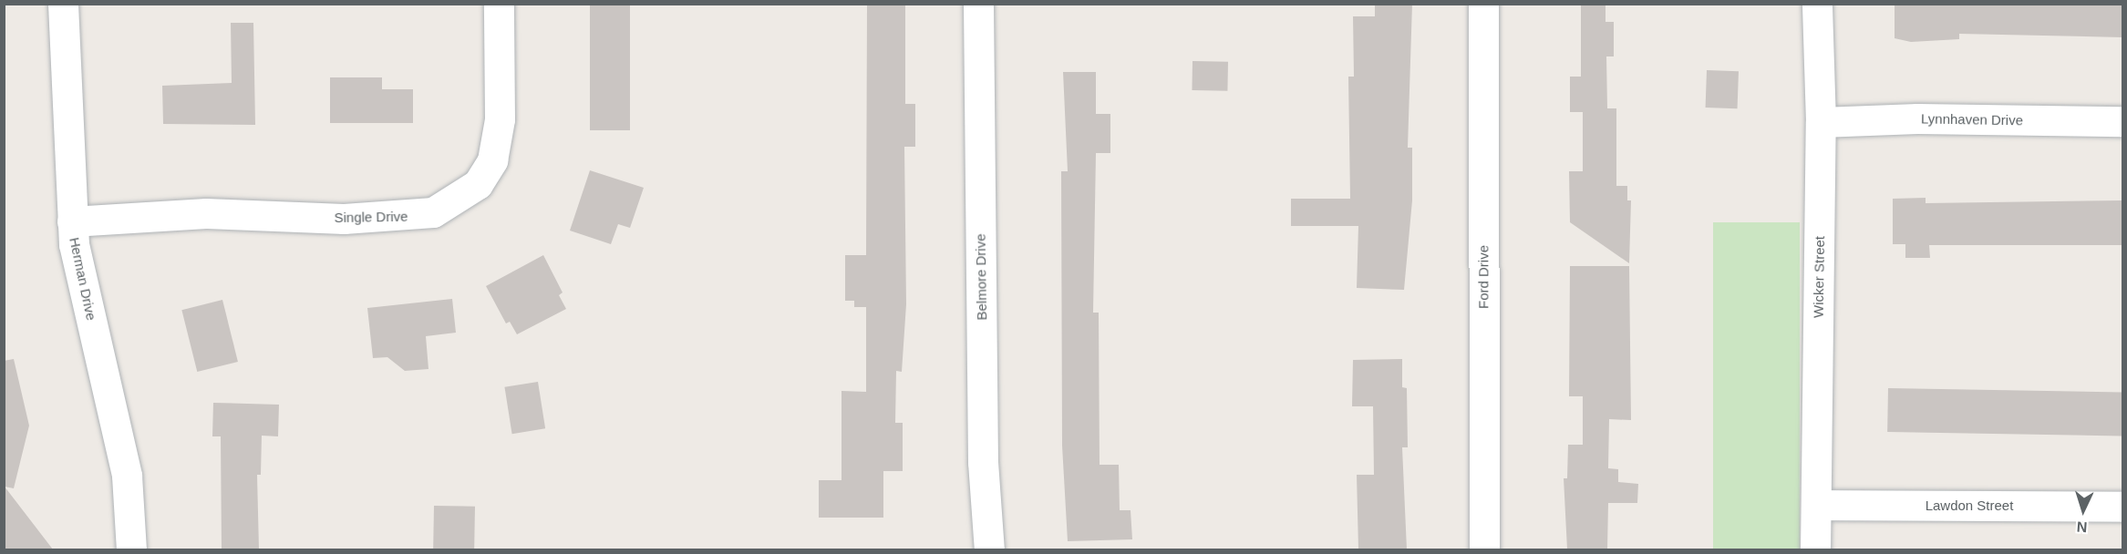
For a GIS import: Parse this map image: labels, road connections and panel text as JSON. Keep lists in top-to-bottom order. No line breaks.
{"streets":{"street":["Lynnhaven Drive","Single Drive","Belmore Drive","Ford Drive","Wicker Street","Herman Drive","Lawdon Street"]},"crossings":[["Lynnhaven Drive","Wicker Street"],["Single Drive","Herman Drive"],["Wicker Street","Lawdon Street"]],"north":"bottom"}
